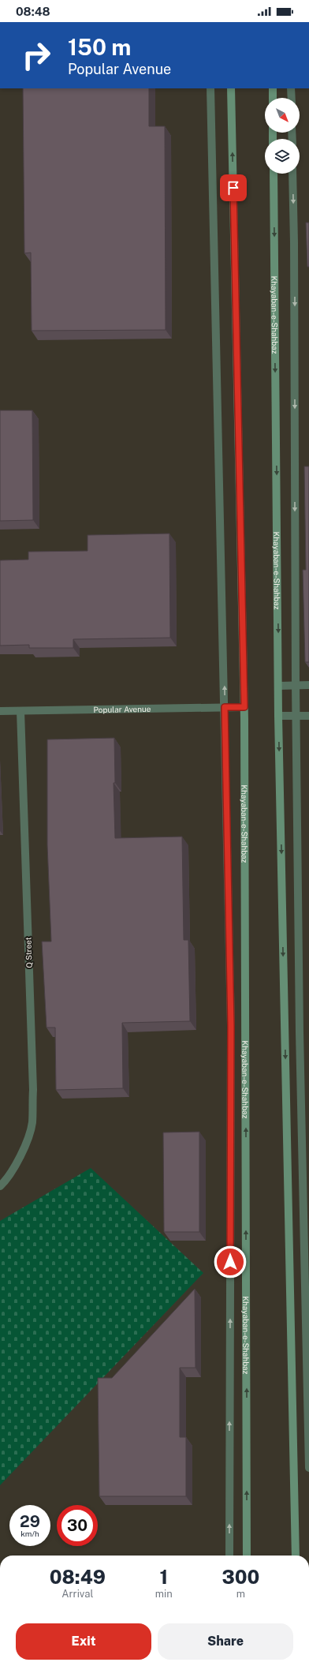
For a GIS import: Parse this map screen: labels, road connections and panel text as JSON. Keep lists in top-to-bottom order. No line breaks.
{"streets":{"main road":["Khayaban-e-Shahbaz"],"street":["Popular Avenue","Q Street"]},"crossings":[["Khayaban-e-Shahbaz","Popular Avenue"],["Popular Avenue","Q Street"]],"north":"bottom right","page":{"status":"08:48","turn":["150 m","Popular Avenue"],"speed":"29 km/h","limit":"30","eta":["08:49","Arrival","1","min","300","m"],"buttons":["Exit","Share"]}}
